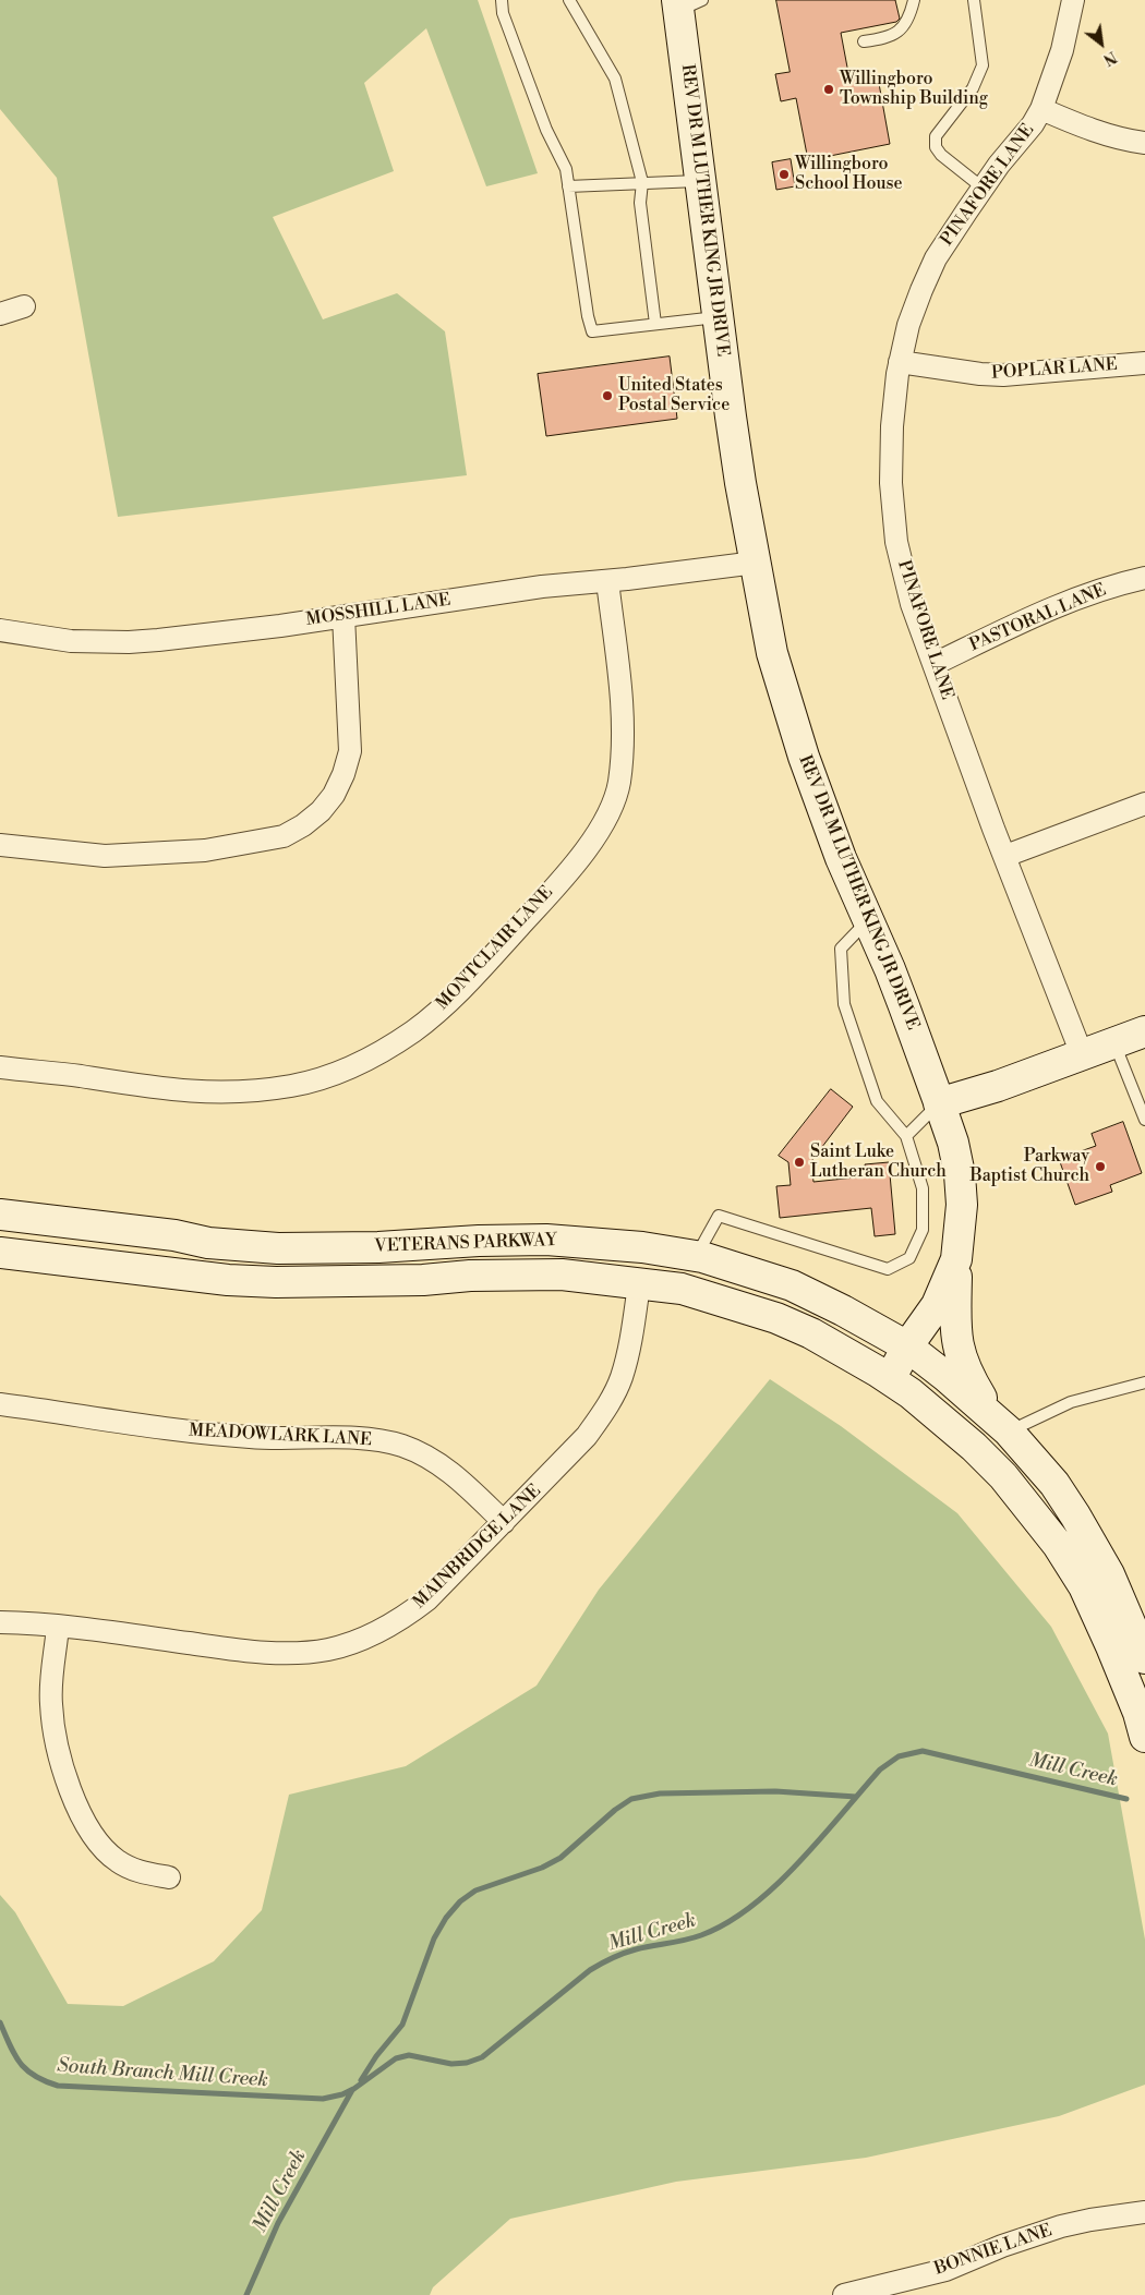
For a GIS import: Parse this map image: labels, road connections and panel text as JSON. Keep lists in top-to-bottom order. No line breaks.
{"streets":{"main road":["REV DR M LUTHER KING JR DRIVE","VETERANS PARKWAY"],"street":["PINAFORE LANE","POPLAR LANE","MOSSHILL LANE","PASTORAL LANE","MONTCLAIR LANE","MEADOWLARK LANE","MAINBRIDGE LANE","BONNIE LANE"]},"crossings":[["PINAFORE LANE","POPLAR LANE"],["PINAFORE LANE","PASTORAL LANE"],["REV DR M LUTHER KING JR DRIVE","MOSSHILL LANE"],["REV DR M LUTHER KING JR DRIVE","VETERANS PARKWAY"],["MOSSHILL LANE","MONTCLAIR LANE"],["VETERANS PARKWAY","MAINBRIDGE LANE"],["MEADOWLARK LANE","MAINBRIDGE LANE"]],"water":["Mill Creek","South Branch Mill Creek"],"places":["Willingboro Township Building","Willingboro School House","United States Postal Service","Saint Luke Lutheran Church","Parkway Baptist Church"],"north":"bottom right"}
